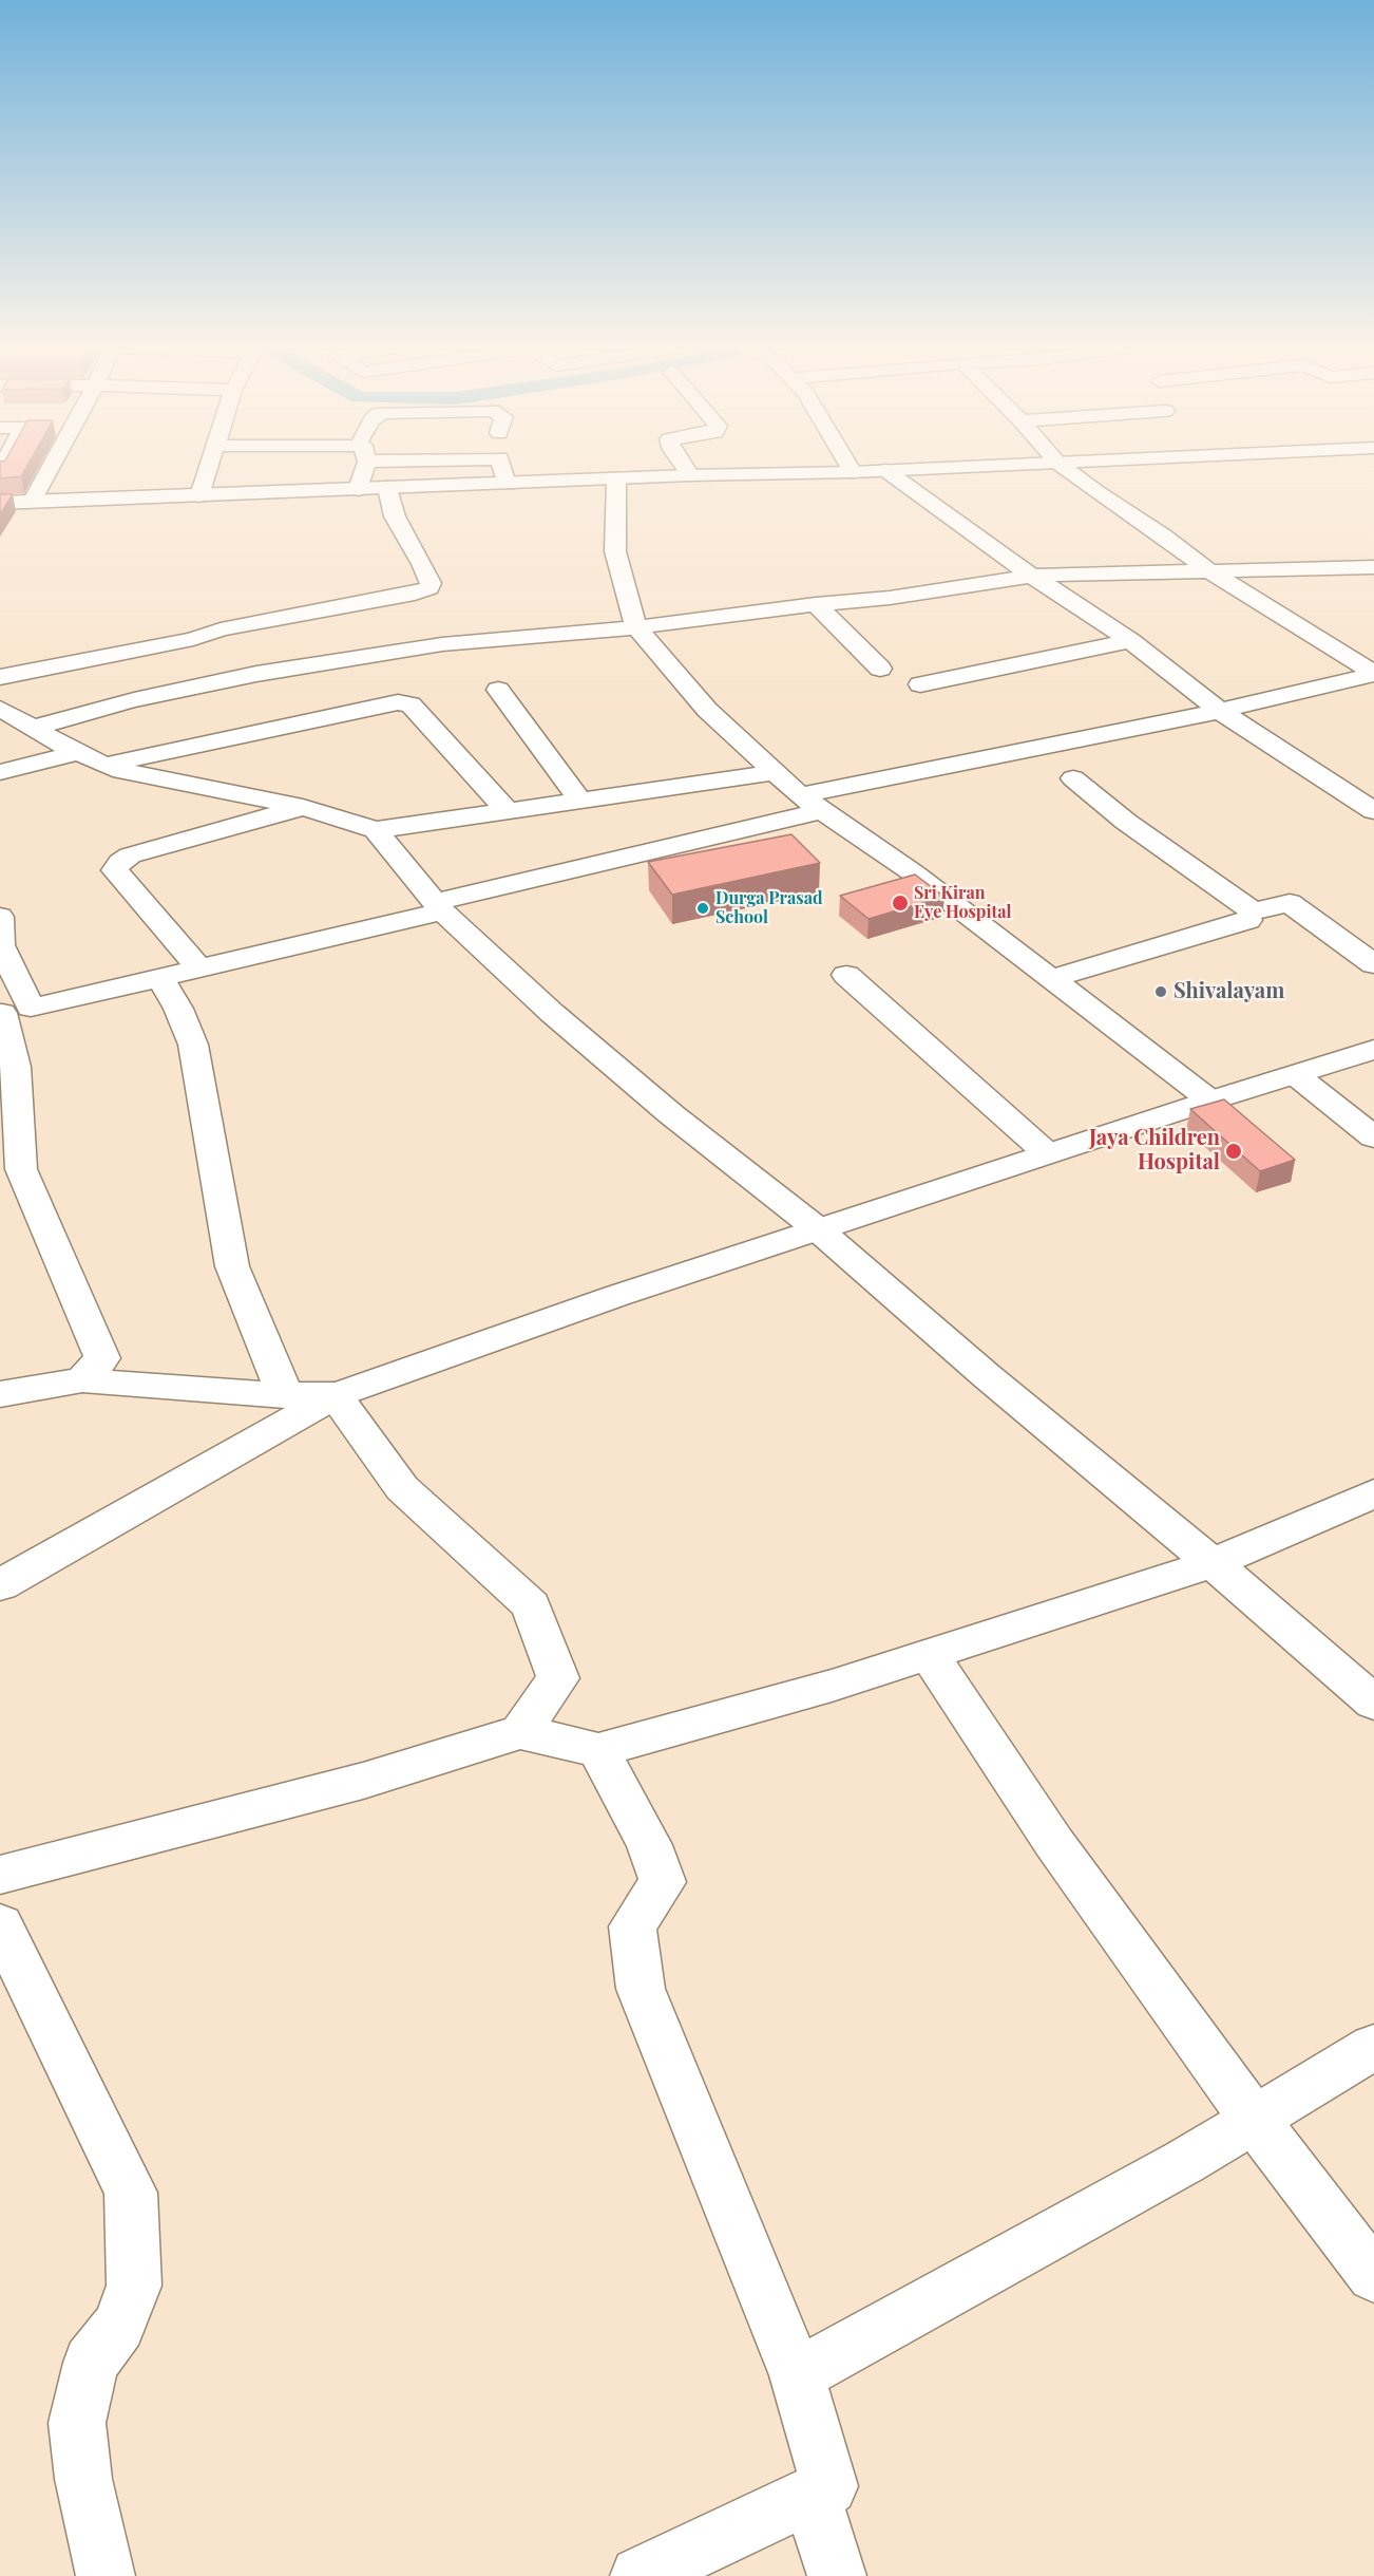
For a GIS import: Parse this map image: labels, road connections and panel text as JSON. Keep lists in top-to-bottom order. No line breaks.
{"places":["Sri Kiran Eye Hospital","Durga Prasad School","Shivalayam","Jaya Children Hospital"]}
